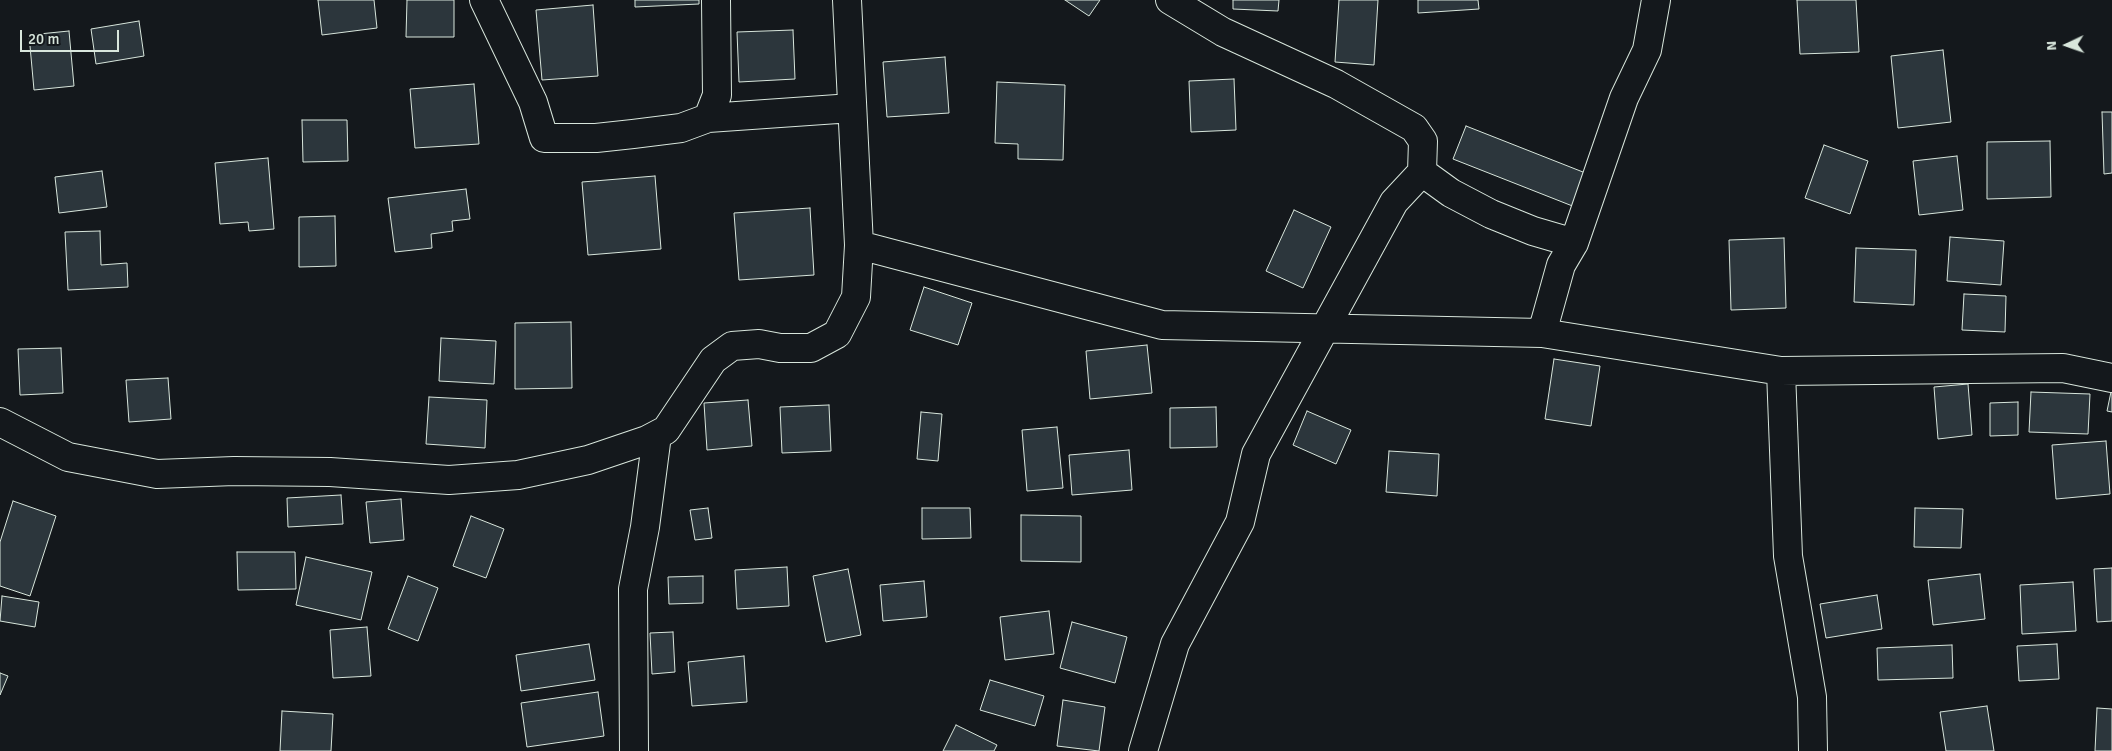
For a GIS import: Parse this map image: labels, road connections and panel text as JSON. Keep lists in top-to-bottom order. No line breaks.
{"scale_bar":"20 m","north":"left"}
